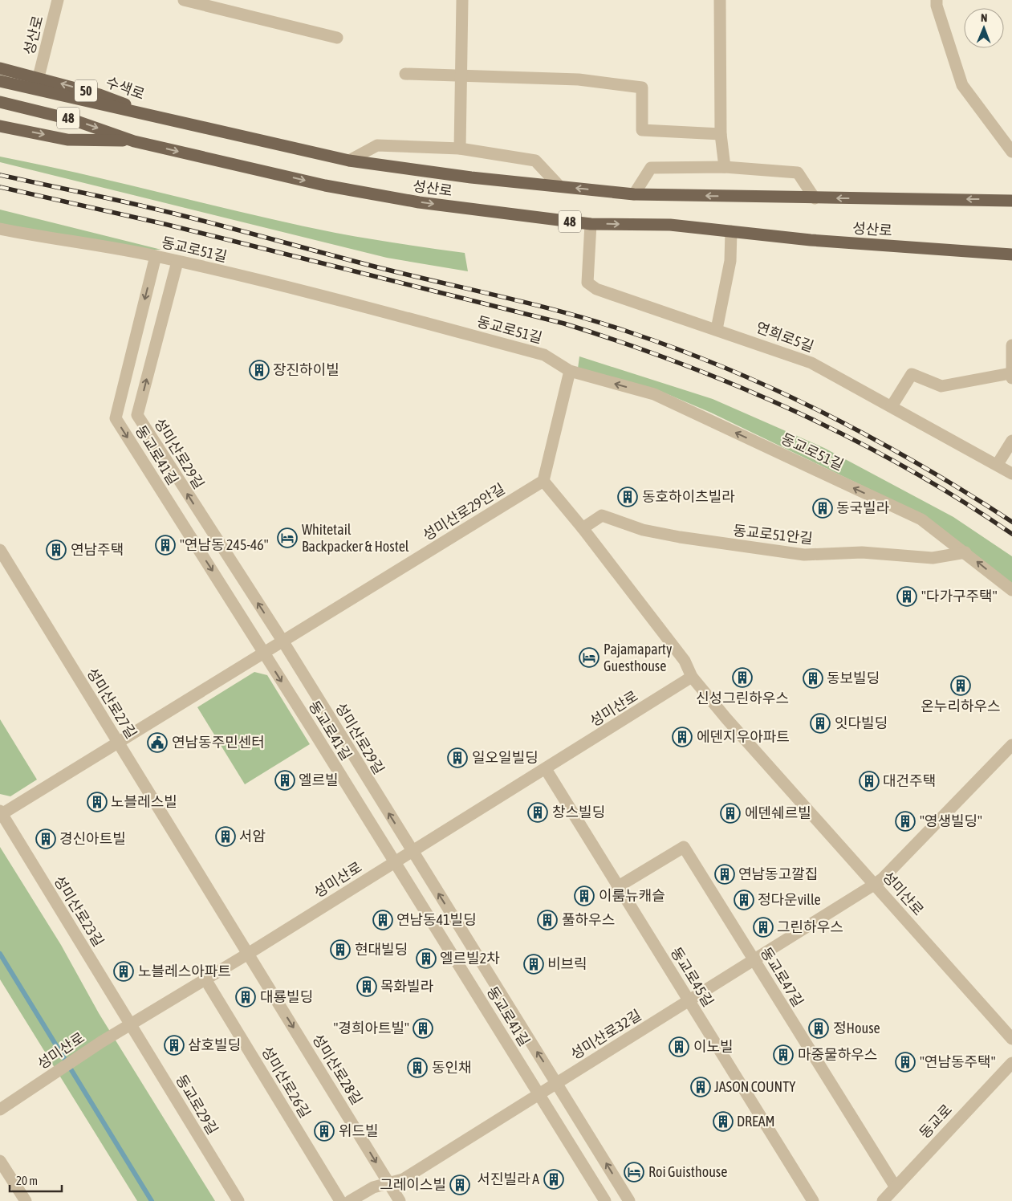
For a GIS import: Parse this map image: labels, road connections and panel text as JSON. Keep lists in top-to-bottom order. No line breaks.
{"streets":{"main road":["성산로","수색로","50","48"],"street":["동교로51길","연희로5길","성미산로29길","동교로41길","성미산로29안길","동교로51안길","성미산로27길","성미산로","성미산로23길","동교로45길","동교로47길","성미산로32길","성미산로28길","성미산로26길","동교로29길","동교로"]},"crossings":[["성산로","수색로"],["성산로","48"],["성산로","연희로5길"],["수색로","48"],["동교로51길","성미산로29길"],["동교로51길","동교로41길"],["동교로51길","동교로51안길"],["성미산로29길","동교로41길"],["성미산로29길","성미산로29안길"],["성미산로29길","성미산로"],["동교로41길","성미산로"],["동교로41길","성미산로32길"],["성미산로29안길","성미산로"],["동교로51안길","성미산로"],["성미산로27길","성미산로"],["성미산로27길","성미산로23길"],["성미산로27길","성미산로28길"],["성미산로","성미산로23길"],["성미산로","동교로45길"],["성미산로","성미산로32길"],["성미산로","성미산로28길"],["성미산로","성미산로26길"],["성미산로","동교로29길"],["성미산로23길","동교로29길"],["동교로45길","동교로47길"],["동교로45길","성미산로32길"],["동교로47길","성미산로32길"],["동교로47길","동교로"],["성미산로32길","성미산로28길"]],"one_way":["동교로51길","성미산로29길","성미산로28길"],"places":{"building":["장진하이빌","동호하이츠빌라","동국빌라","\"연남동 245-46\"","연남주택","\"다가구주택\"","신성그린하우스","동보빌딩","온누리하우스","잇다빌딩","에덴지우아파트","일오일빌딩","엘르빌","대건주택","노블레스빌","창스빌딩","에덴쉐르빌","\"영생빌딩\"","서암","경신아트빌","연남동고깔집","이룸뉴캐슬","정다운ville","연남동41빌딩","풀하우스","그린하우스","현대빌딩","엘르빌2차","비브릭","노블레스아파트","목화빌라","대룡빌딩","\"경희아트빌\"","정House","삼호빌딩","이노빌","마중물하우스","\"연남동주택\"","동인채","JASON COUNTY","DREAM","위드빌","서진빌라 A","그레이스빌"],"hotel":["Whitetail Backpacker & Hostel","Pajamaparty Guesthouse","Roi Guisthouse"],"public building":["연남동주민센터"]},"scale_bar":"20 m","north":"top"}
